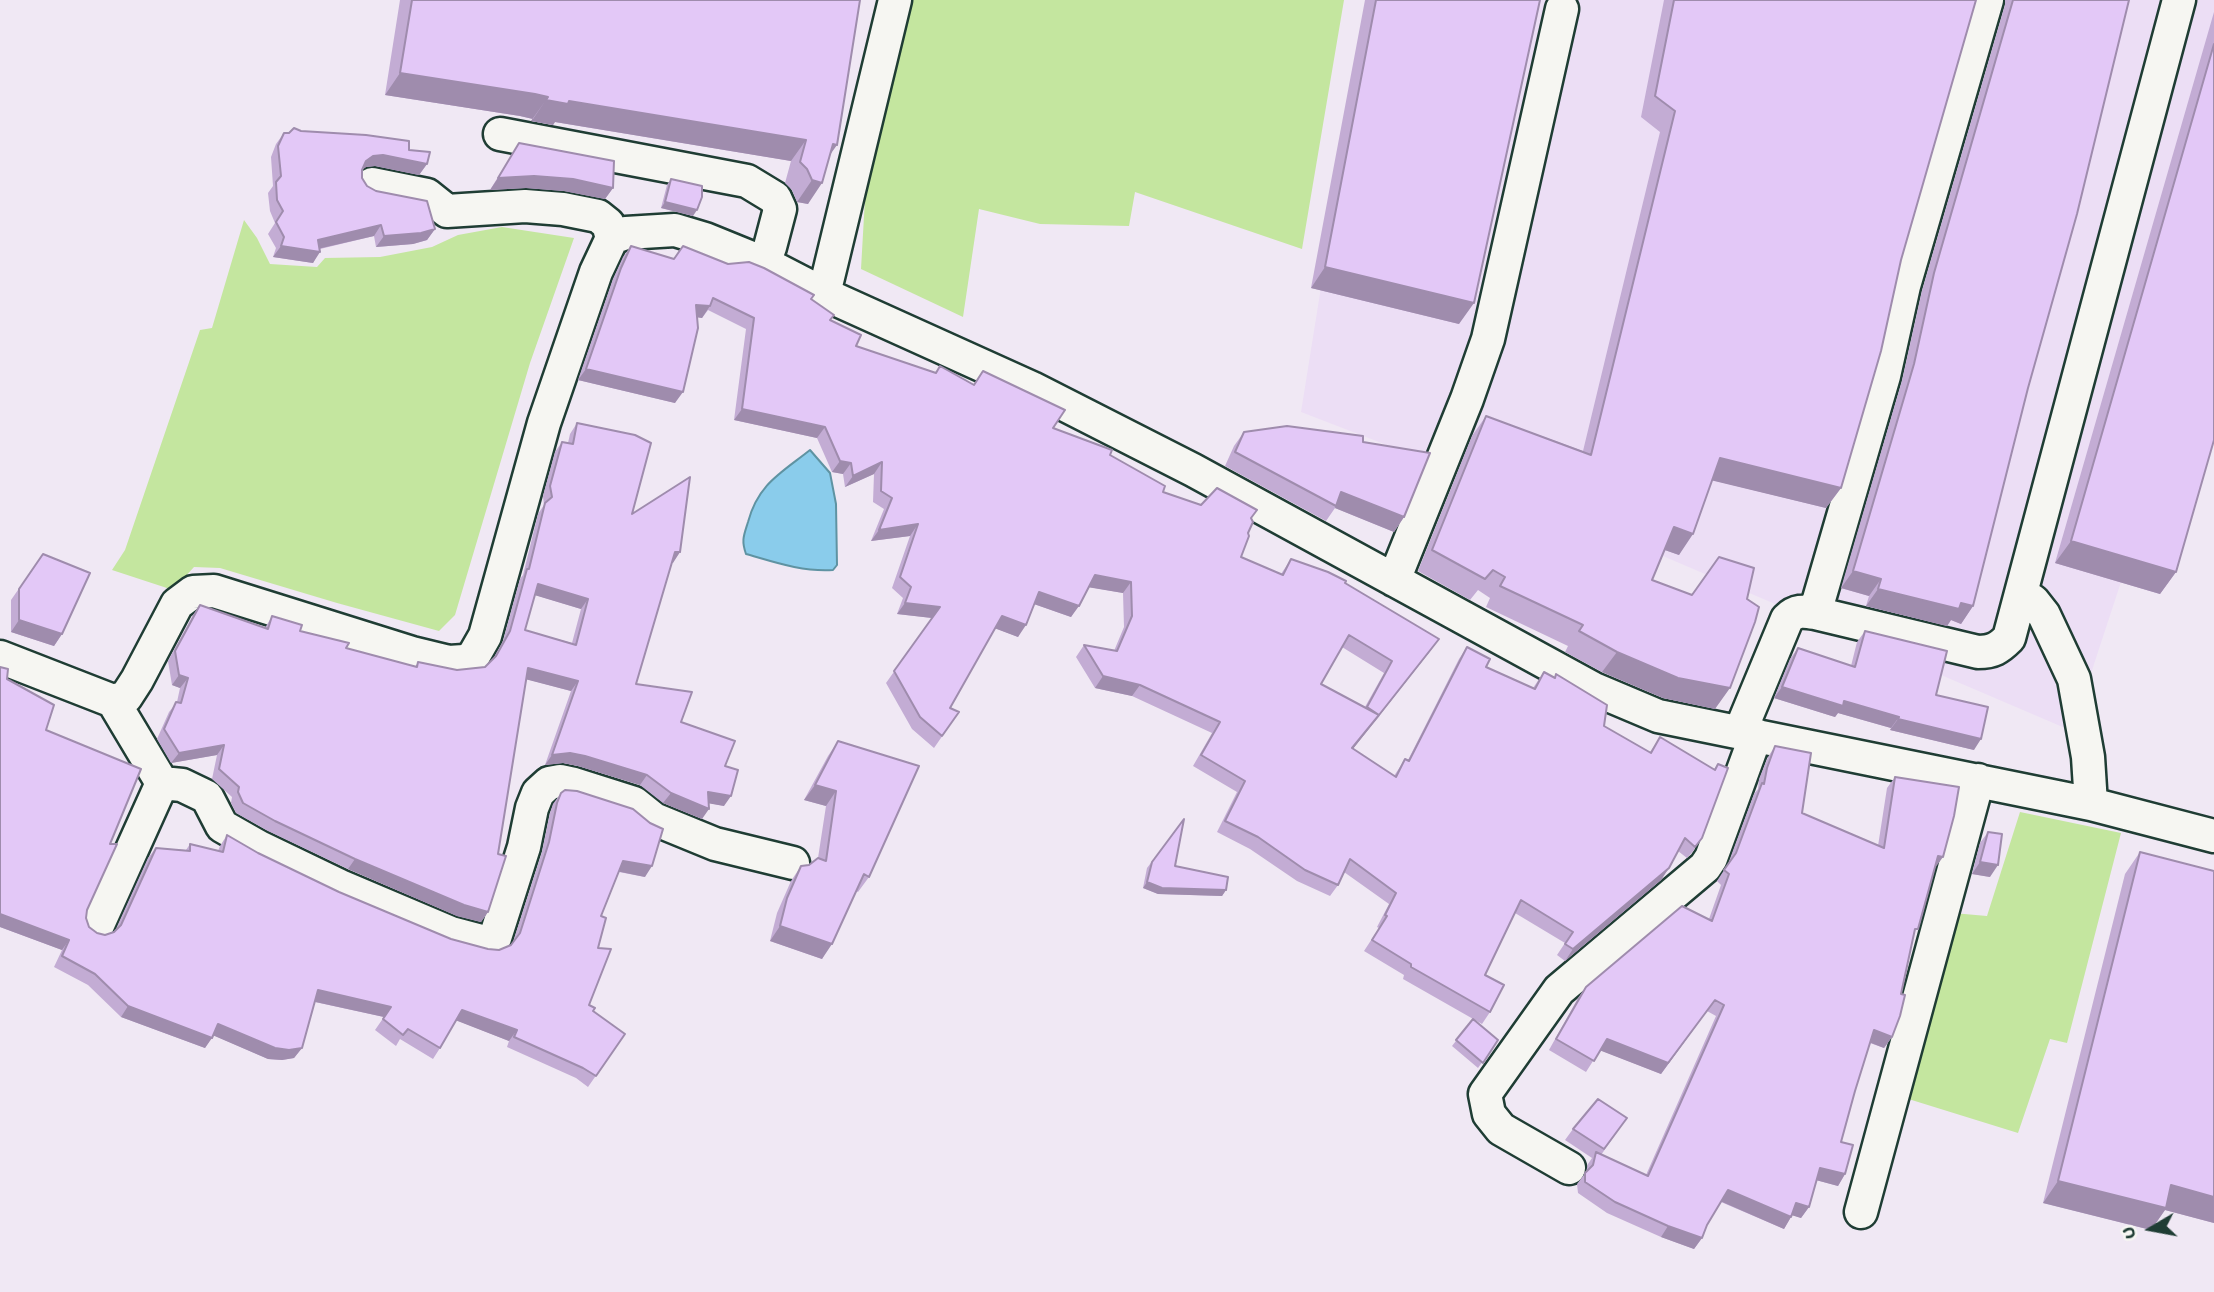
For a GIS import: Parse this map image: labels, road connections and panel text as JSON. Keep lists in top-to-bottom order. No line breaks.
{"north":"left"}
